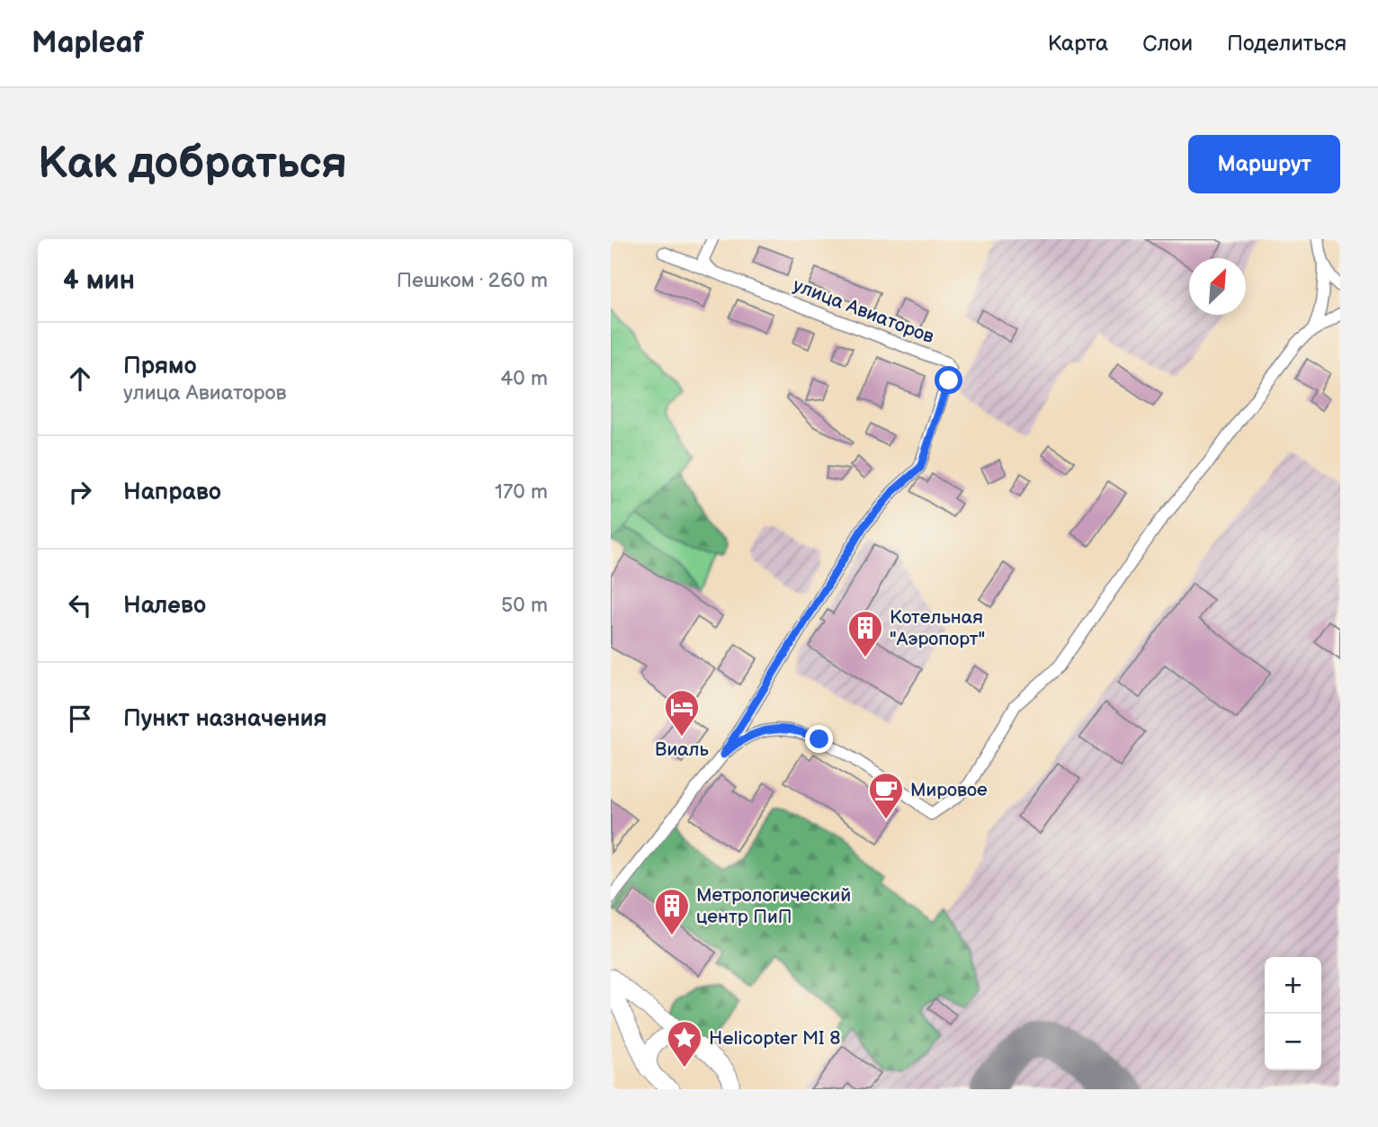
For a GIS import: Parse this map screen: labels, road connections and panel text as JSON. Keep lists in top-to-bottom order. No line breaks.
{"streets":{"street":["улица Авиаторов"]},"places":{"building":["Котельная \"Аэропорт\"","Метрологический центр ПиП"],"hotel":["Виаль"],"cafe":["Мировое"],"place":["Helicopter MI 8"]},"north":"top right","page":{"header":"Mapleaf","nav":["Карта","Слои","Поделиться"],"buttons":"Маршрут","title":"Как добраться","heading":["4 мин","Пешком · 260 m"],"list":[["Прямо","улица Авиаторов","40 m"],["Направо","170 m"],["Налево","50 m"],"Пункт назначения"],"map_buttons":["+","−"]}}
